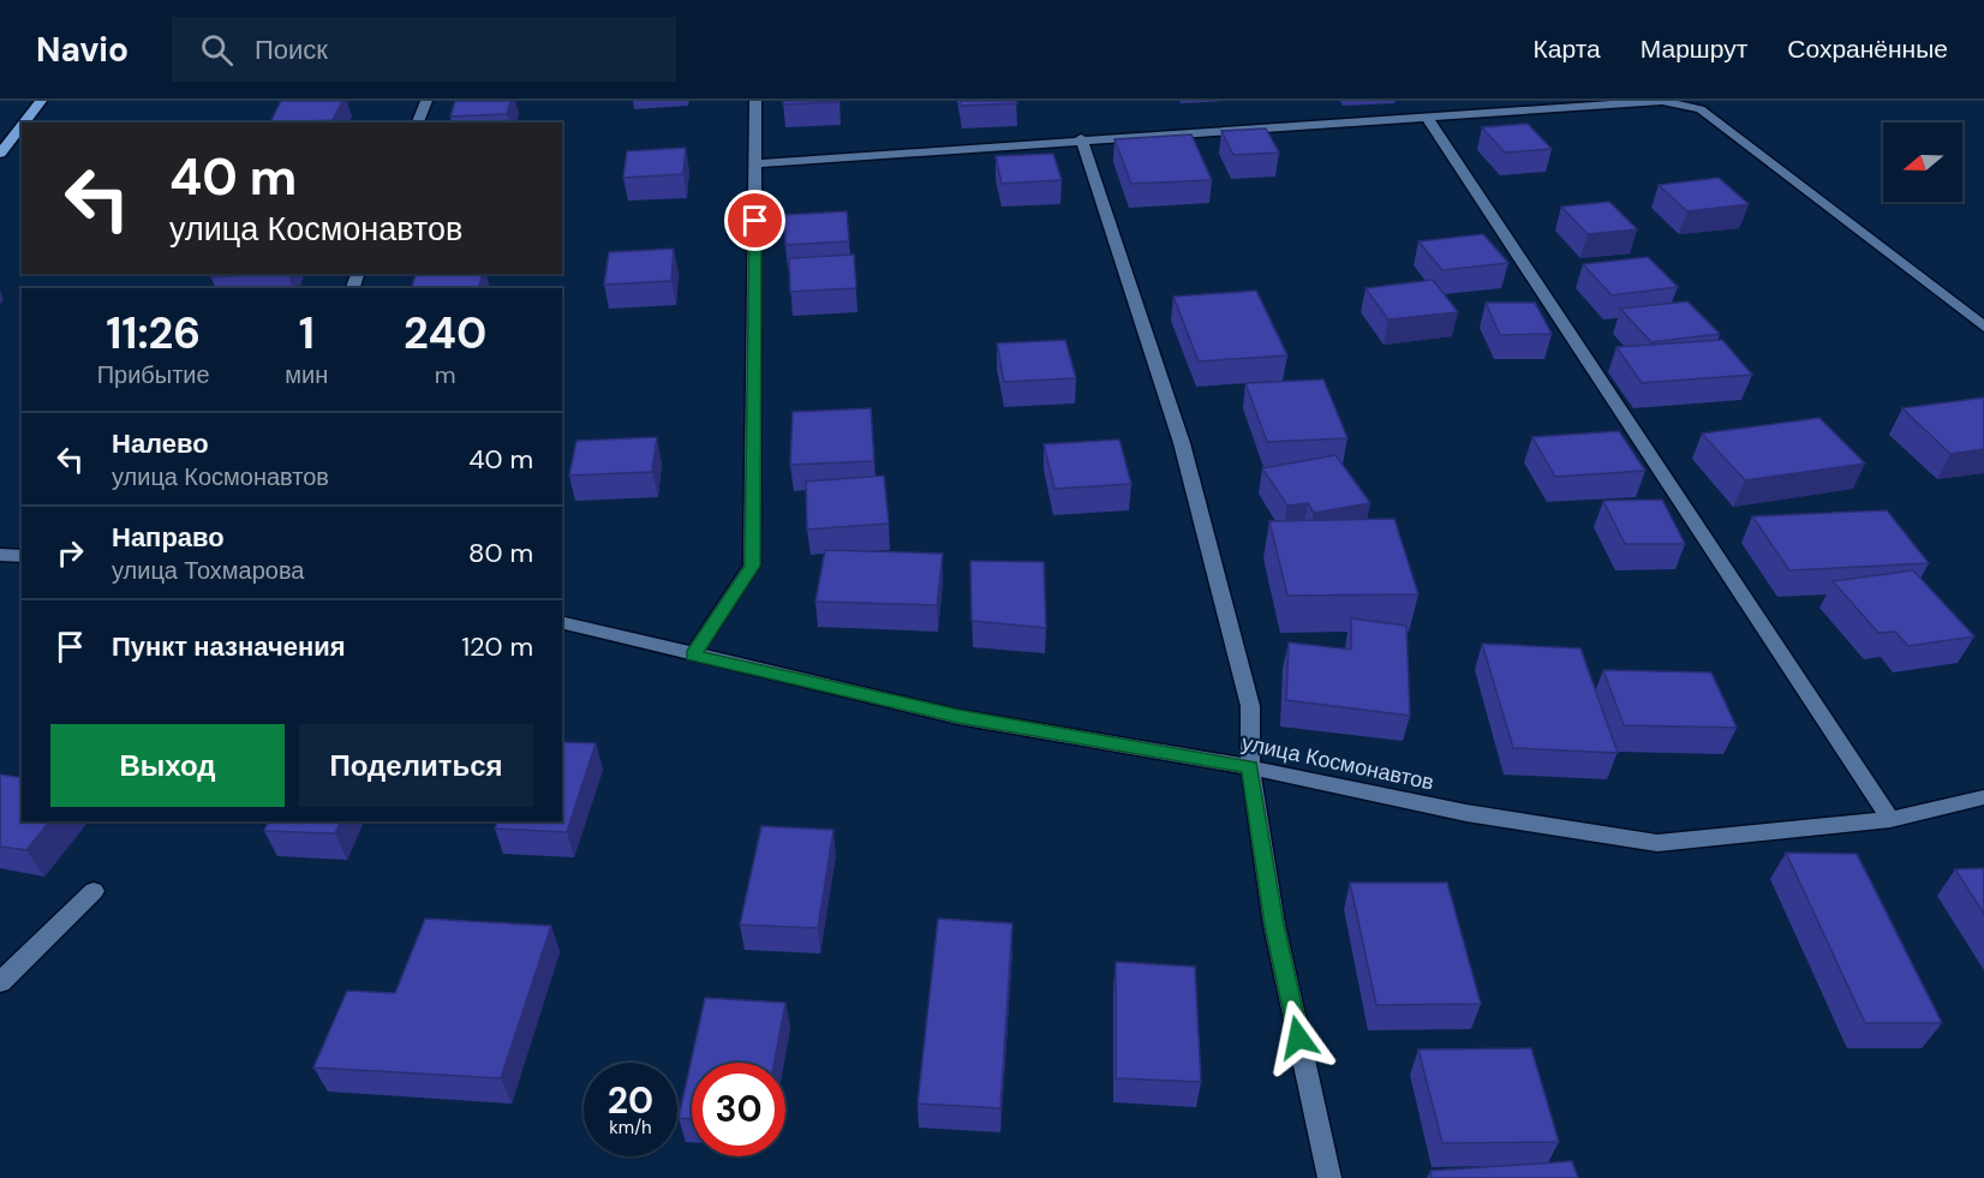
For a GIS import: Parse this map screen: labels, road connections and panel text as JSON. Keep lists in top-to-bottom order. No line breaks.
{"streets":{"street":["улица Космонавтов"]},"north":"left","page":{"header":"Navio","search":"Поиск","nav":["Карта","Маршрут","Сохранённые"],"turn":["40 m","улица Космонавтов"],"eta":["11:26","Прибытие","1","мин","240","m"],"list":[{"name":"Налево","note":"улица Космонавтов","value":"40 m"},{"name":"Направо","note":"улица Тохмарова","value":"80 m"},{"name":"Пункт назначения","value":"120 m"}],"buttons":["Выход","Поделиться"],"speed":"20 km/h","limit":"30"}}
